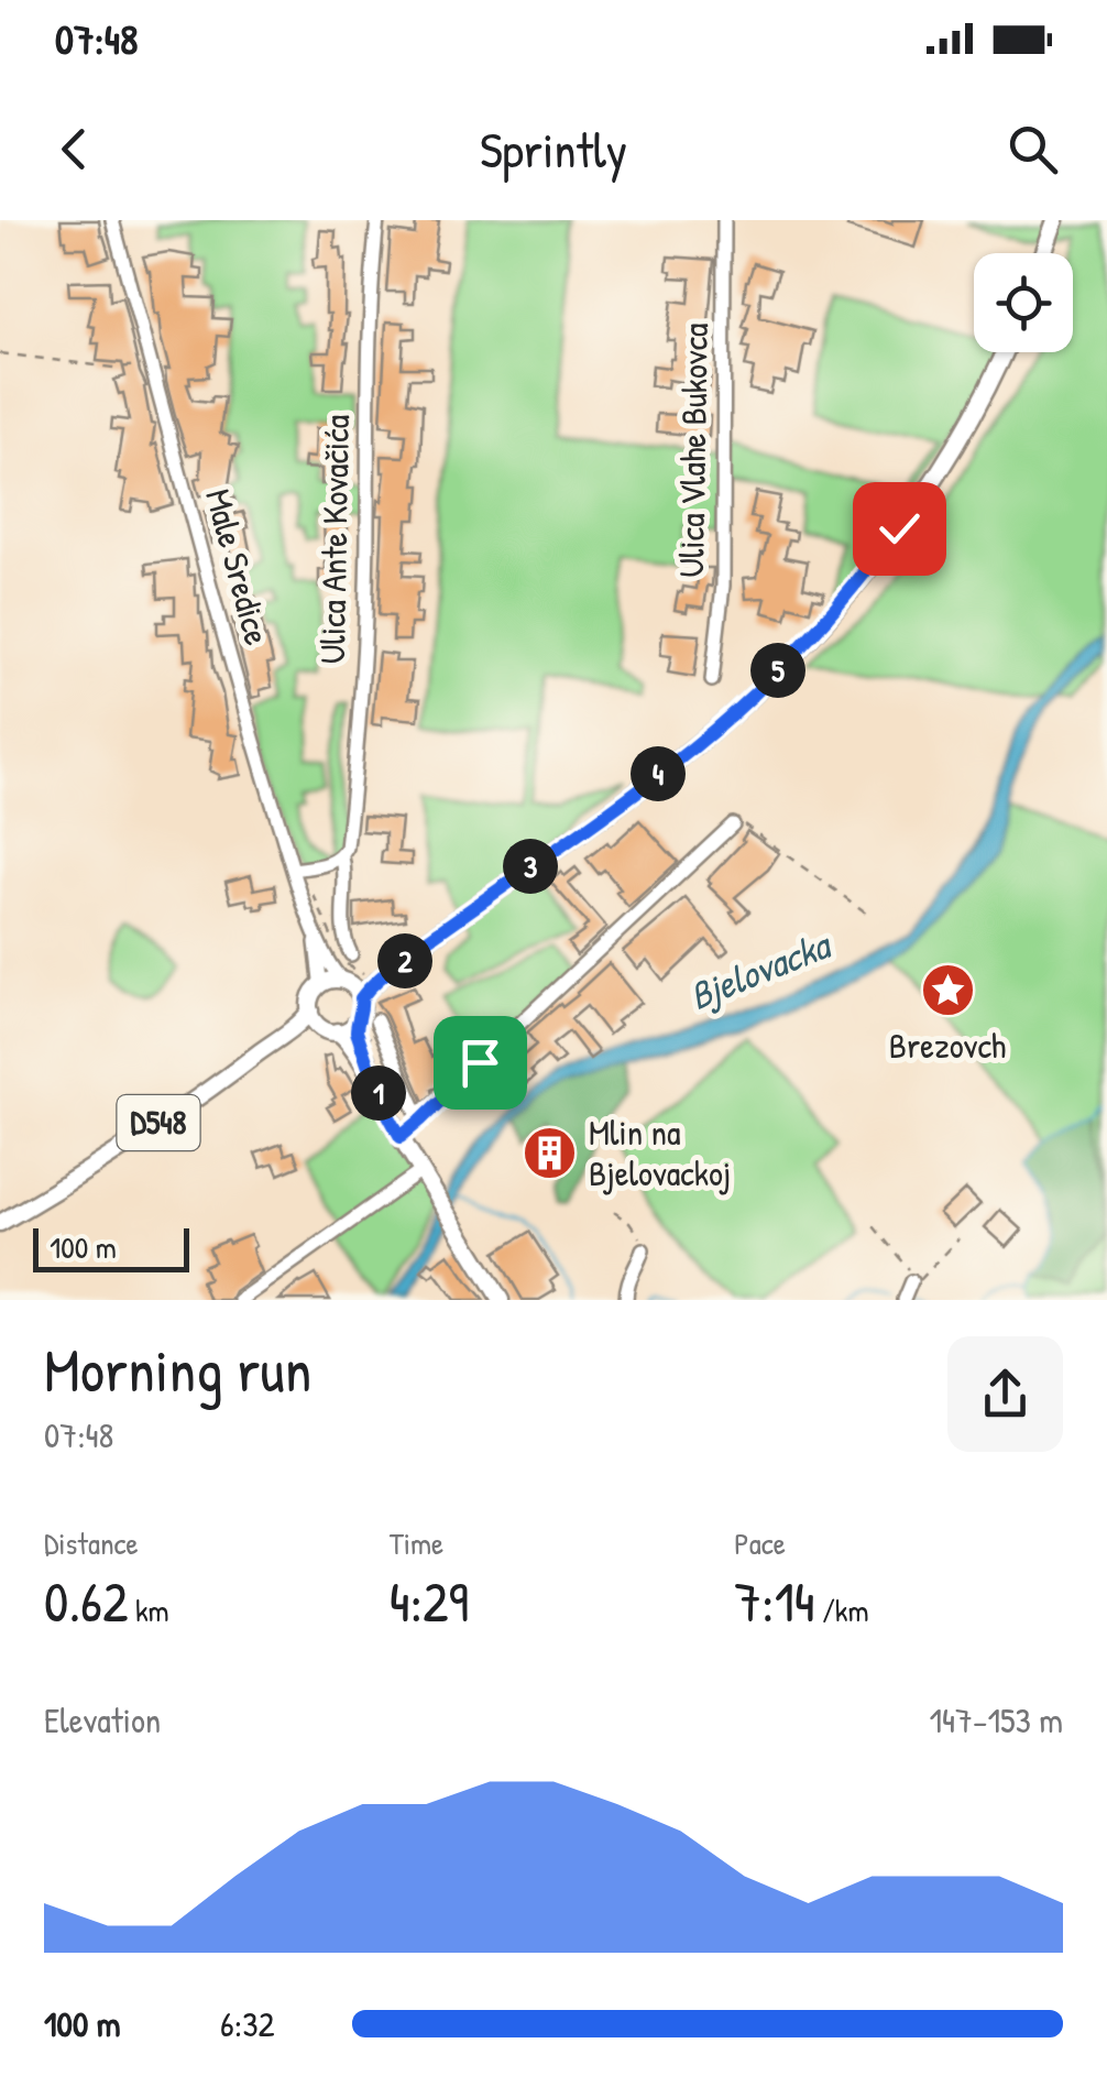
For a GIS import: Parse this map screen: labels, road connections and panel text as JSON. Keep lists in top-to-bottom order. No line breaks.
{"streets":{"main road":["D548"],"street":["Ulica Vlahe Bukovca","Ulica Ante Kovačića","Male Sredice"]},"crossings":[["Male Sredice","D548"]],"water":["Bjelovacka"],"places":{"place":["Brezovch"],"building":["Mlin na Bjelovackoj"]},"scale_bar":"100 m","page":{"status":"07:48","header":"Sprintly","pins":["5","4","3","2","1"],"scale":"100 m","heading":["Morning run","07:48"],"stats":[["Distance","0.62 km"],["Time","4:29"],["Pace","7:14 /km"]],"chart":["Elevation","147–153 m"],"list":[{"name":"100 m","note":"6:32"}]}}
